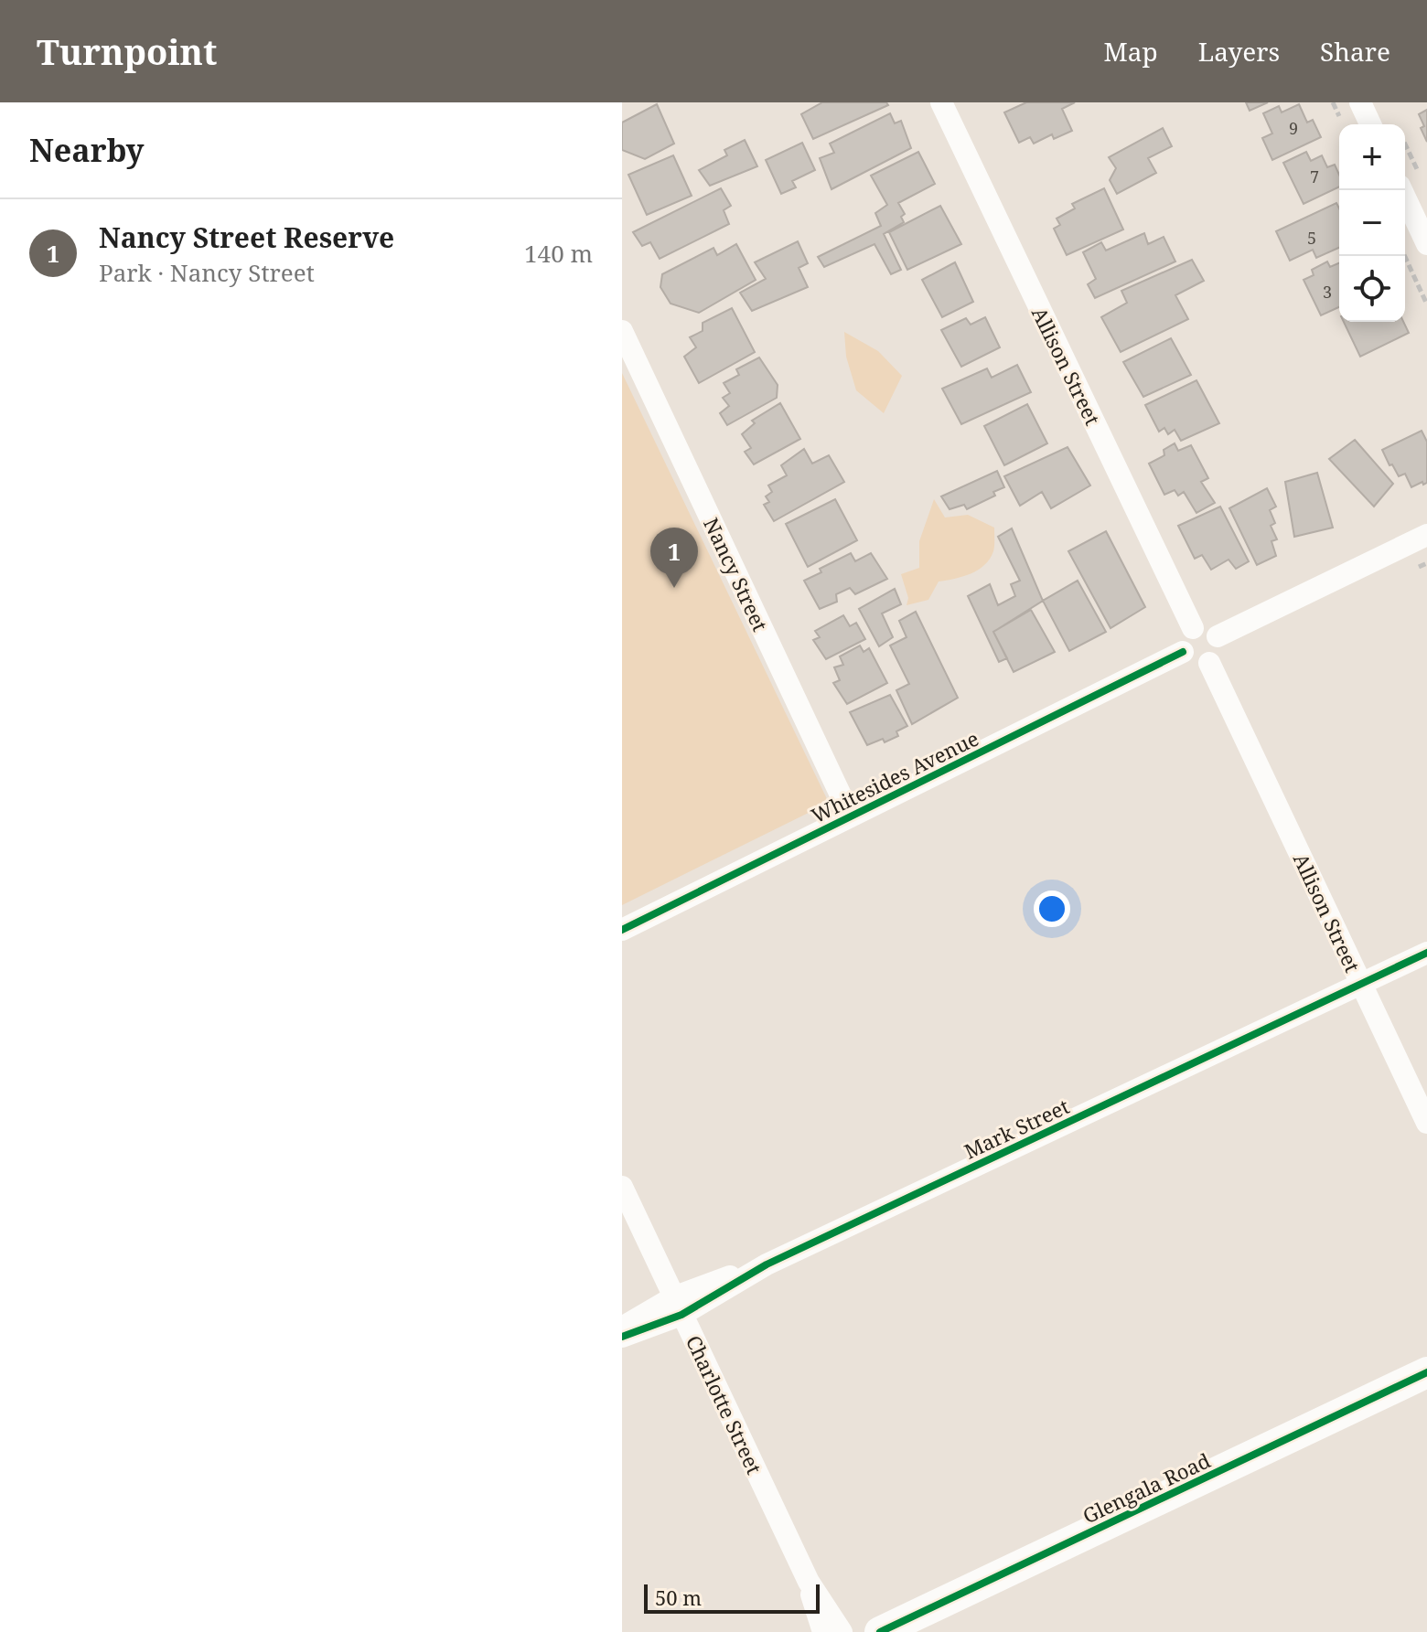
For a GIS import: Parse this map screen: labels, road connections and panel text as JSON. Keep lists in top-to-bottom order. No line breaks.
{"streets":{"street":["Allison Street","Nancy Street","Whitesides Avenue","Mark Street","Charlotte Street","Glengala Road"]},"crossings":[["Allison Street","Whitesides Avenue"],["Allison Street","Mark Street"],["Nancy Street","Whitesides Avenue"],["Mark Street","Charlotte Street"]],"house_numbers":["9","7","5","3"],"scale_bar":"50 m","page":{"header":"Turnpoint","nav":["Map","Layers","Share"],"heading":"Nearby","map_buttons":["+","−"],"list":[{"mark":"1","name":"Nancy Street Reserve","note":"Park · Nancy Street","value":"140 m"}],"pins":"1","scale":"50 m"}}
